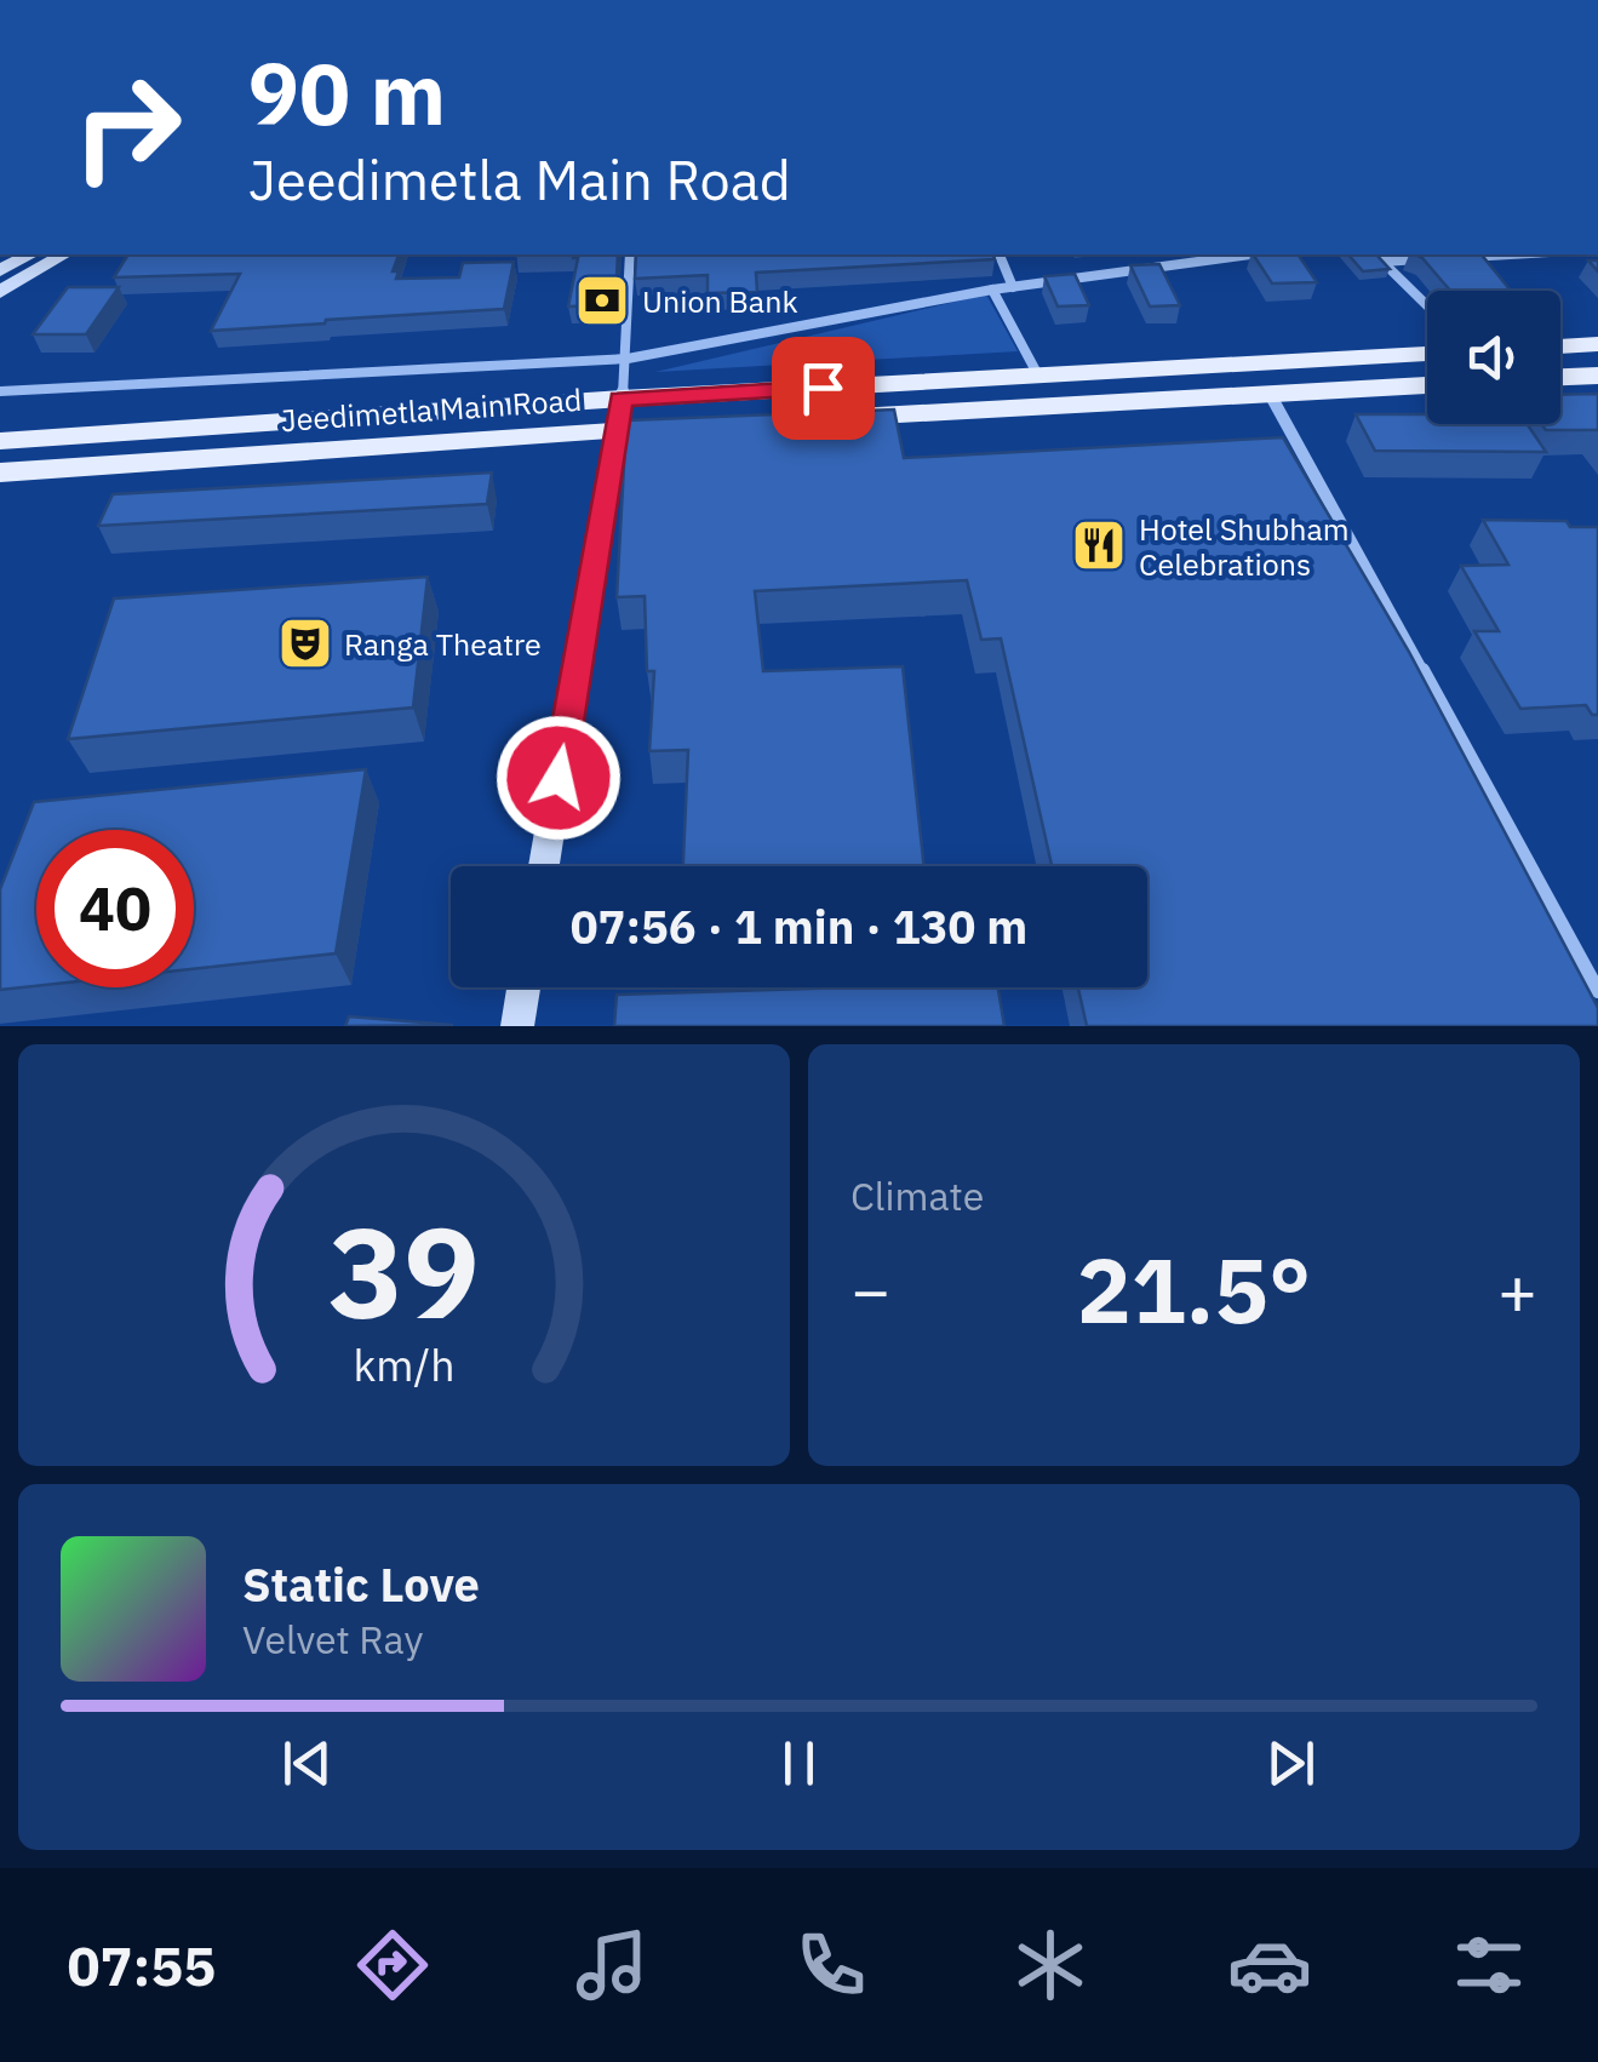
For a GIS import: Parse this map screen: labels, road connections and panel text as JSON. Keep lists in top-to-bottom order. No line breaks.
{"streets":{"main road":["Jeedimetla Main Road"]},"places":{"bank":["Union Bank"],"restaurant":["Hotel Shubham Celebrations"],"theatre":["Ranga Theatre"]},"page":{"turn":["90 m","Jeedimetla Main Road"],"limit":"40","trip":"07:56 · 1 min · 130 m","tile":"Climate","heat":["−","21.5°","+"],"song":["Static Love","Velvet Ray"],"tabs":"07:55","gauge":["39","km/h"]}}
